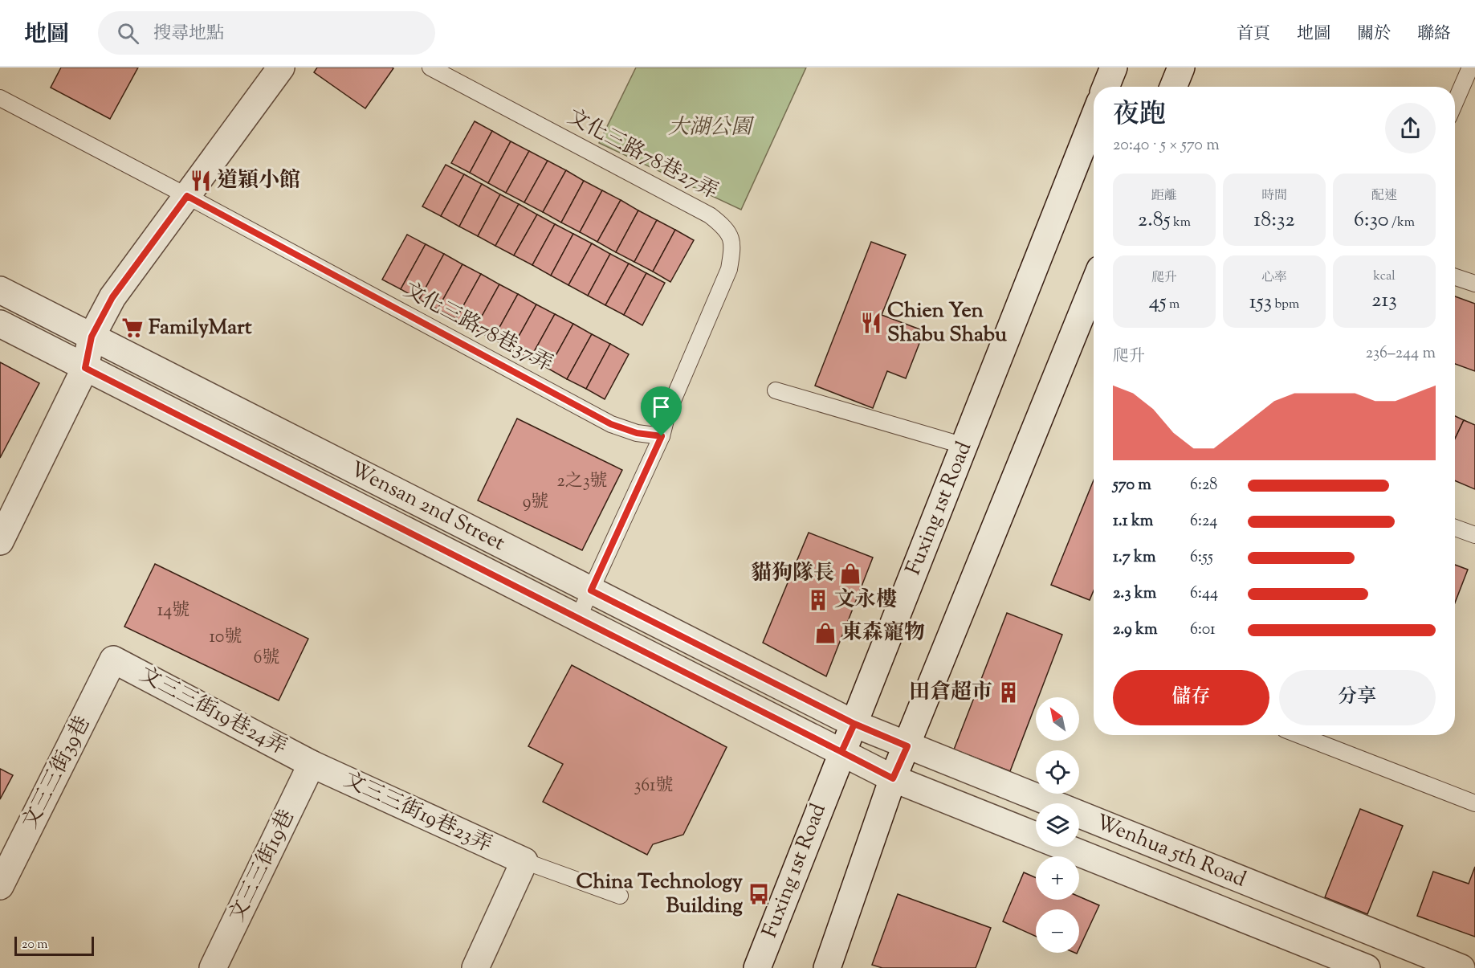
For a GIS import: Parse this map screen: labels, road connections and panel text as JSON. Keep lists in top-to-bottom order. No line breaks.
{"streets":{"street":["Wensan 2nd Street","Fuxing 1st Road","文三三街19巷24弄","文三三街39巷","文三三街19巷23弄","Wenhua 5th Road","文三三街19巷"],"lane":["文化三路78巷27弄","文化三路78巷37弄"]},"crossings":[["文化三路78巷27弄","文化三路78巷37弄"],["Wensan 2nd Street","Fuxing 1st Road"],["Wensan 2nd Street","Wenhua 5th Road"],["Fuxing 1st Road","Wenhua 5th Road"],["文三三街19巷24弄","文三三街39巷"],["文三三街19巷24弄","文三三街19巷23弄"],["文三三街19巷24弄","文三三街19巷"],["文三三街19巷23弄","文三三街19巷"]],"parks":["大湖公園"],"places":{"restaurant":["道穎小館","Chien Yen Shabu Shabu"],"supermarket":["FamilyMart"],"shop":["貓狗隊長","東森寵物"],"building":["文永樓","田倉超市"],"bus stop":["China Technology Building"]},"house_numbers":["2之3號","9號","14號","10號","6號","361號"],"scale_bar":"20 m","north":"top left","page":{"header":"地圖","search":"搜尋地點","nav":["首頁","地圖","關於","聯絡"],"heading":["夜跑","20:40 · 5 × 570 m"],"stats":[["距離","2.85 km"],["時間","18:32"],["配速","6:30 /km"],["爬升","45 m"],["心率","153 bpm"],["kcal","213"]],"chart":["爬升","236–244 m"],"list":[{"name":"570 m","note":"6:28"},{"name":"1.1 km","note":"6:24"},{"name":"1.7 km","note":"6:55"},{"name":"2.3 km","note":"6:44"},{"name":"2.9 km","note":"6:01"}],"buttons":["儲存","分享"],"map_buttons":["+","−"],"scale":"20 m"}}
